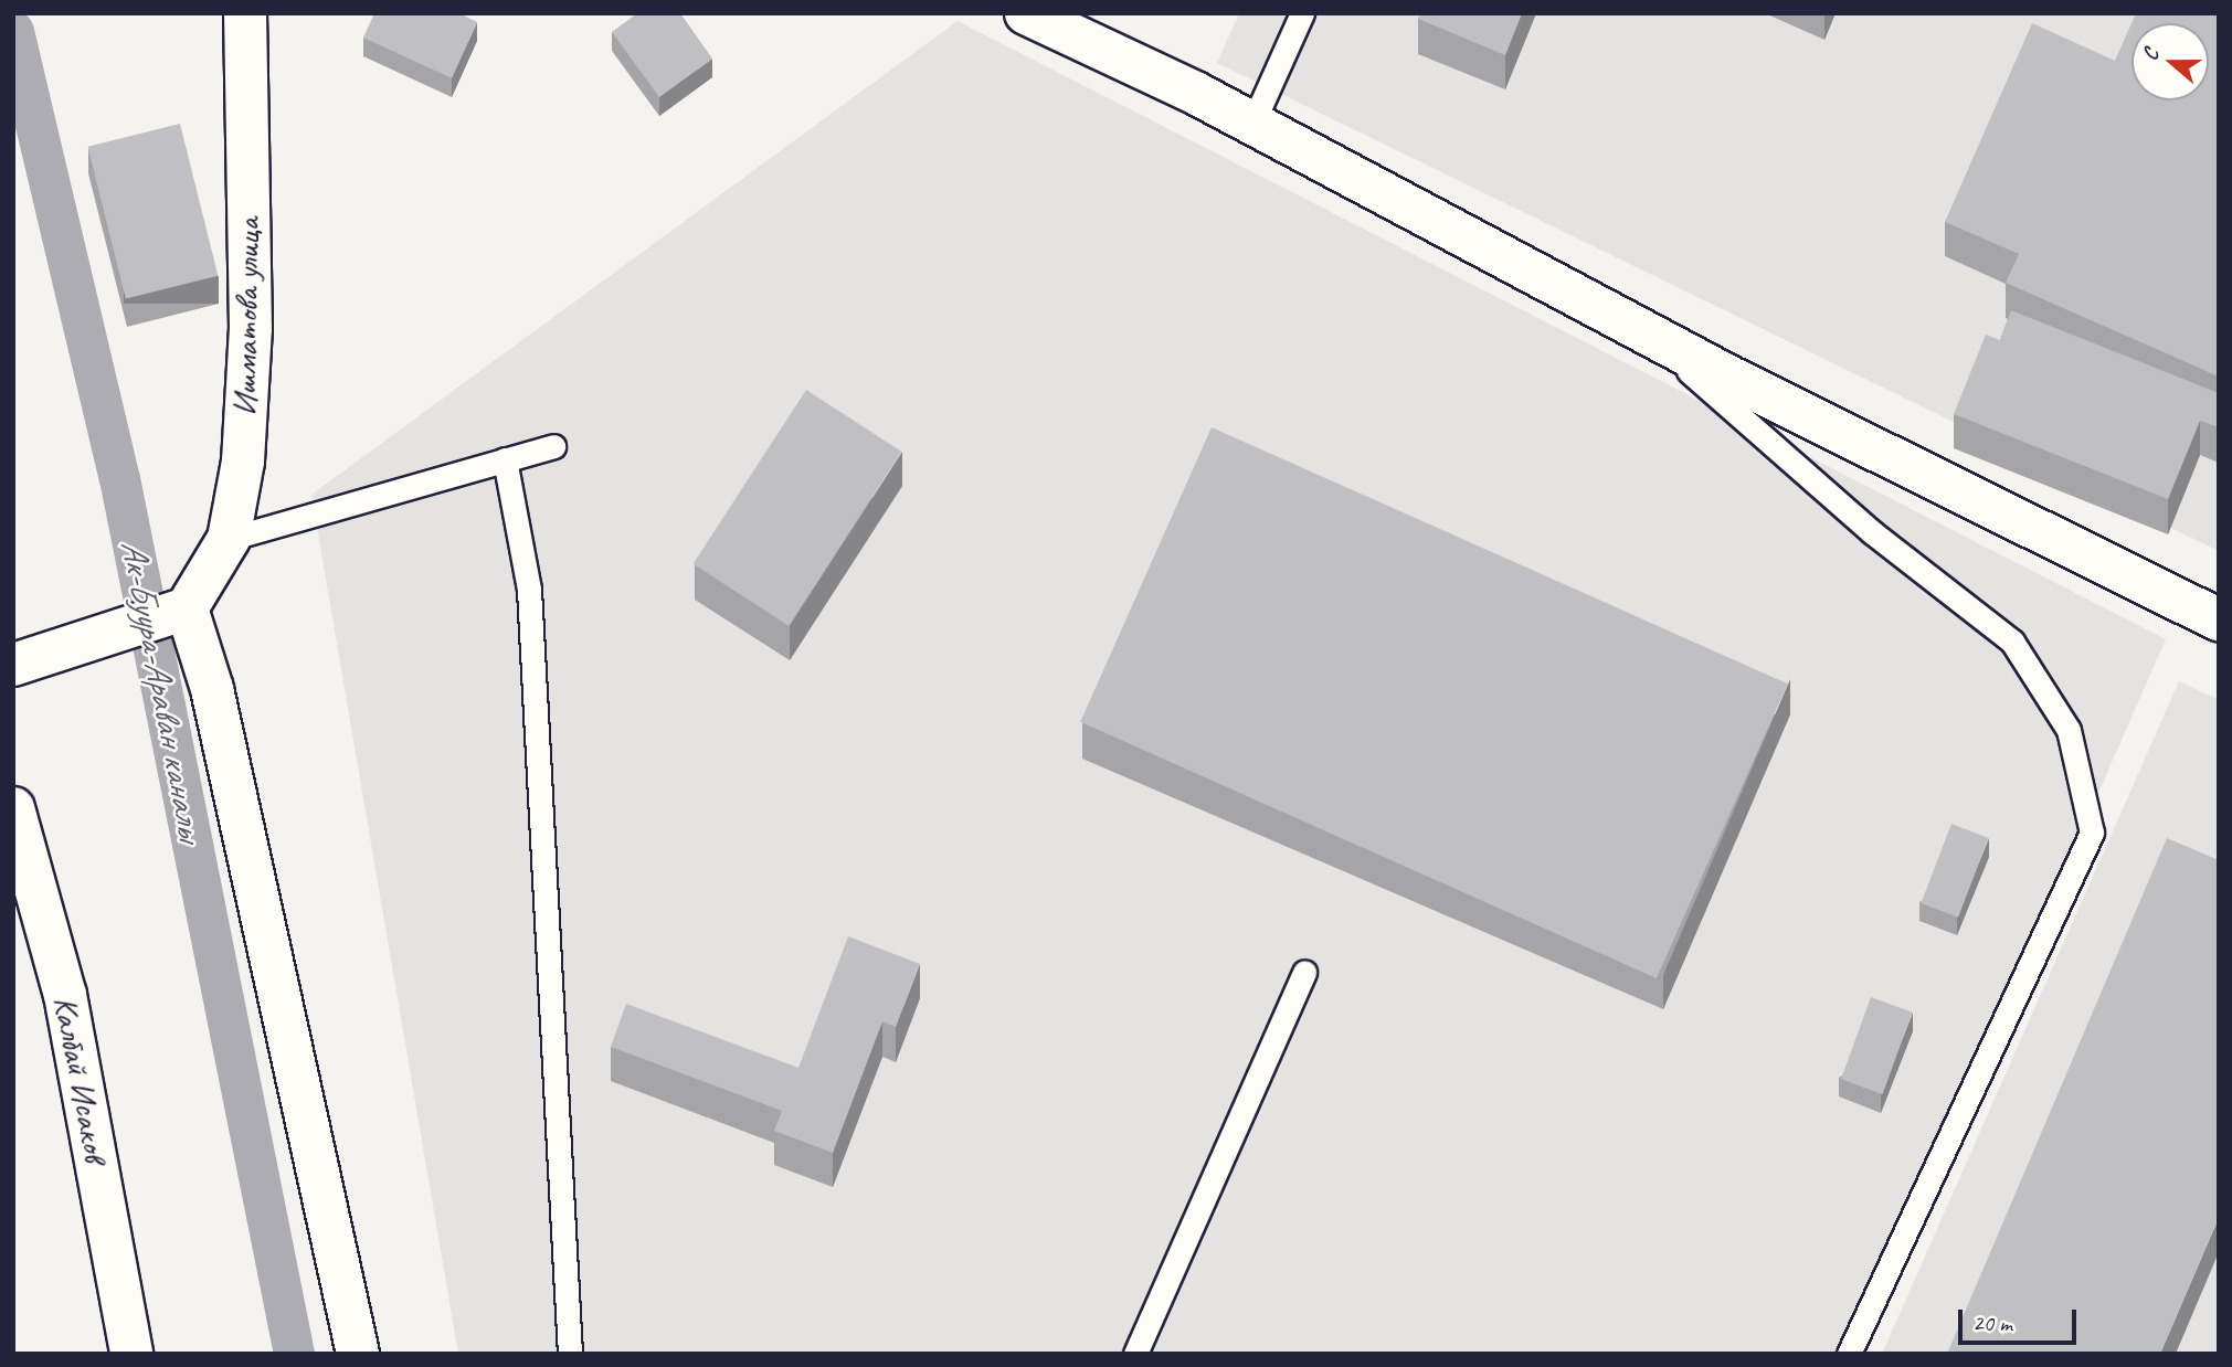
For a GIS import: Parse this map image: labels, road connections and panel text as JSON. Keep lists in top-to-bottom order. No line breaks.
{"streets":{"street":["Ишматова улица","Калбай Исаков"]},"water":["Ак-Буура-Араван каналы"],"scale_bar":"20 m","north":"left"}
